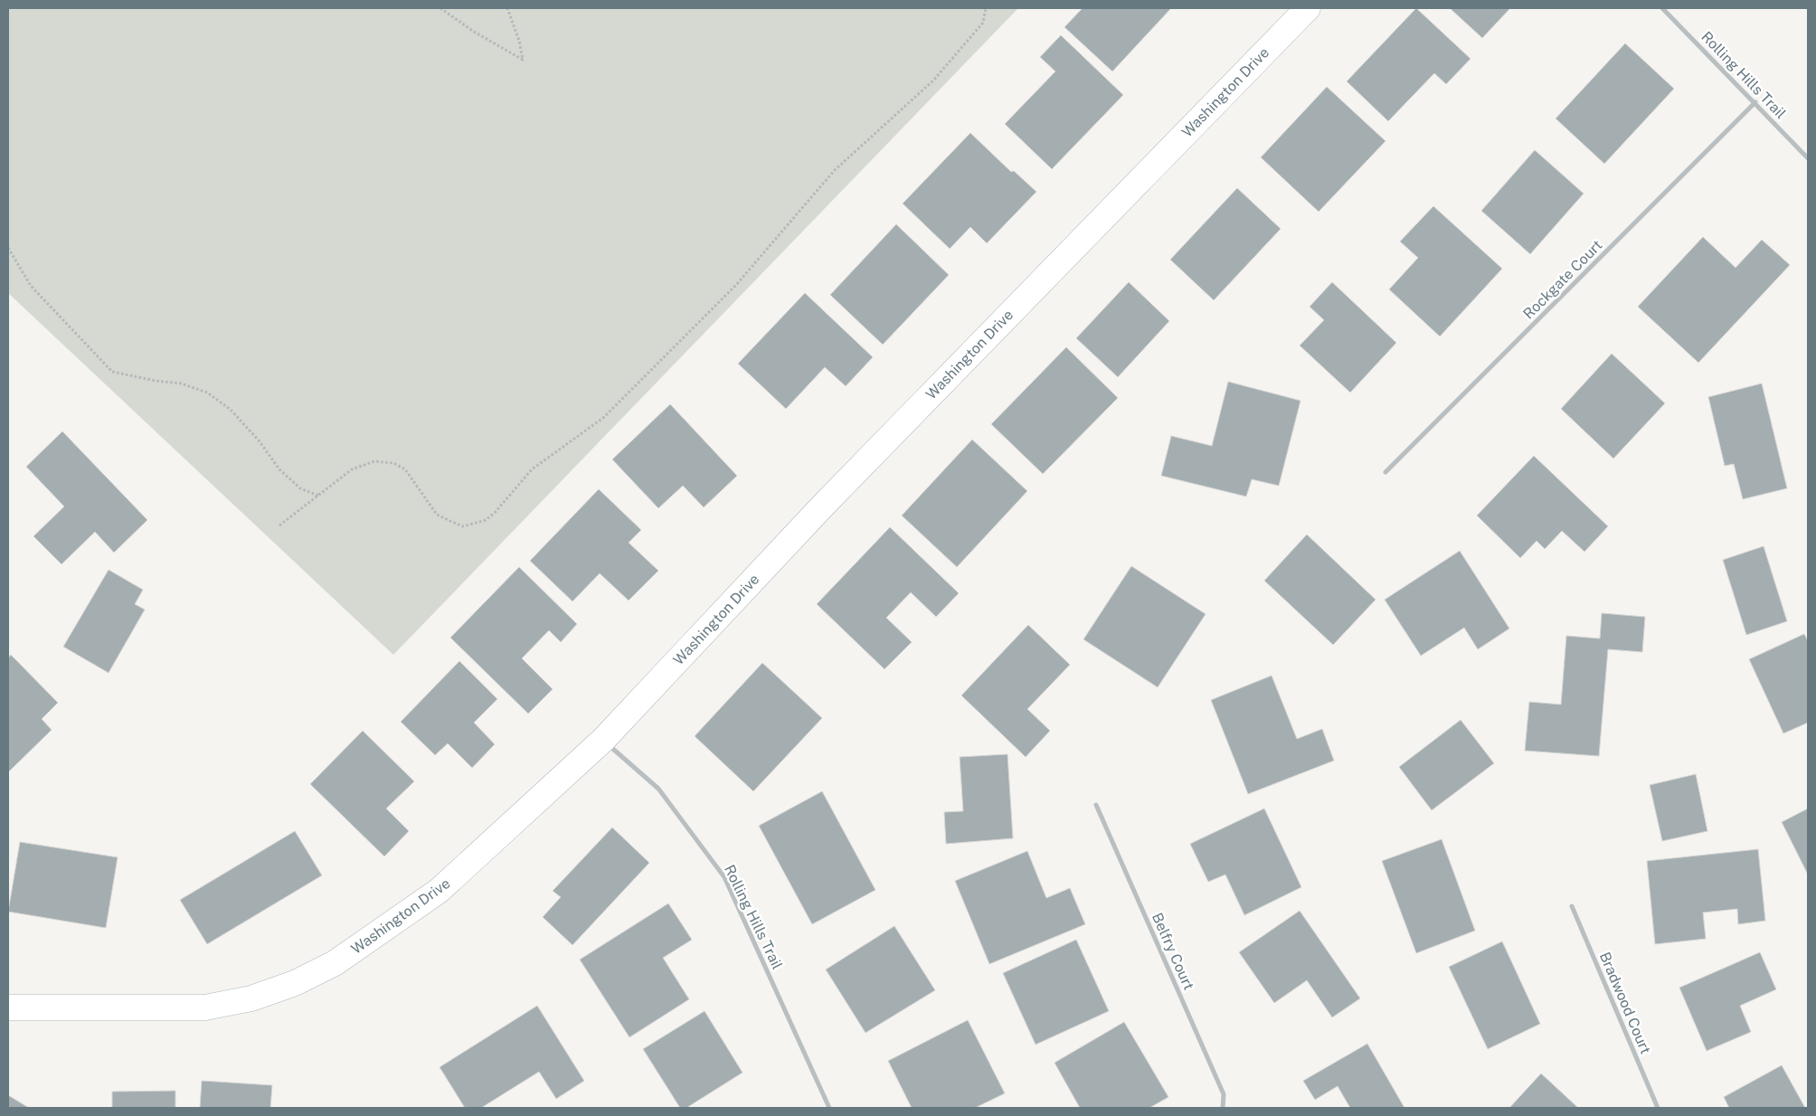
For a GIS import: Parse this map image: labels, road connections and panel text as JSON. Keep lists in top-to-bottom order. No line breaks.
{"streets":{"street":["Rolling Hills Trail","Washington Drive","Rockgate Court","Belfry Court","Bradwood Court"]},"crossings":[["Rolling Hills Trail","Washington Drive"],["Rolling Hills Trail","Rockgate Court"]]}
